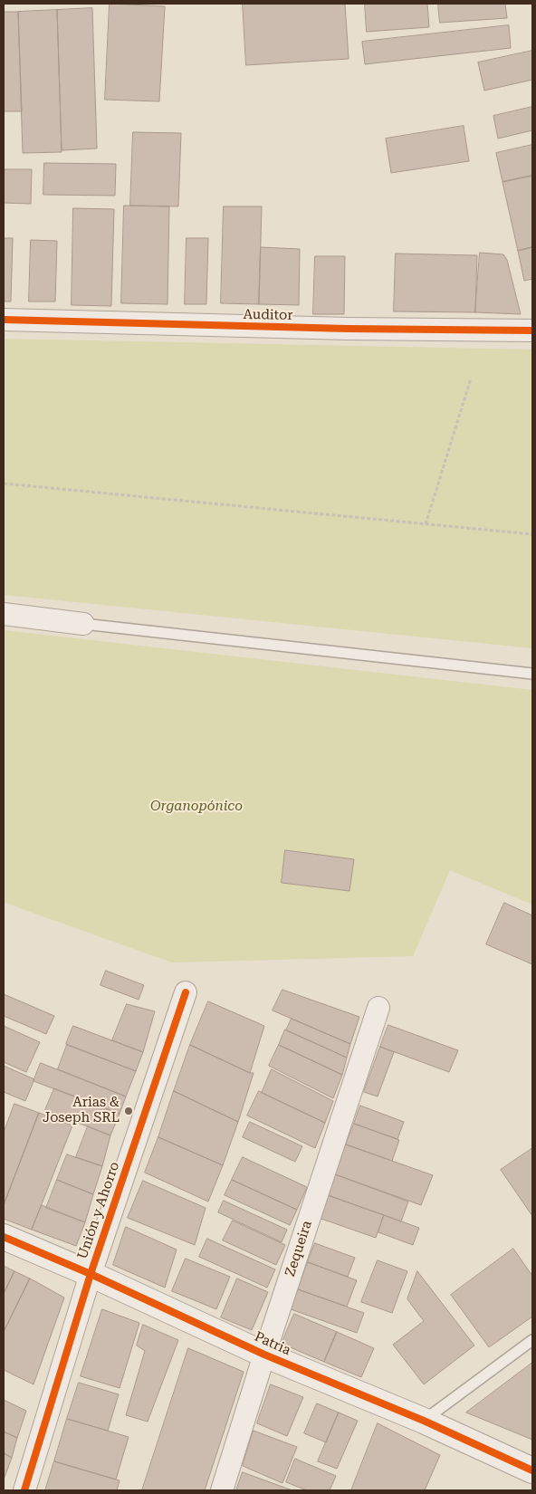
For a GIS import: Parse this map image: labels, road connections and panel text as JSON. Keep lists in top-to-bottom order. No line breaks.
{"streets":{"street":["Auditor","Unión y Ahorro","Zequeira","Patria"]},"crossings":[["Unión y Ahorro","Patria"],["Zequeira","Patria"]],"parks":["Organopónico"],"places":["Arias & Joseph SRL"]}
